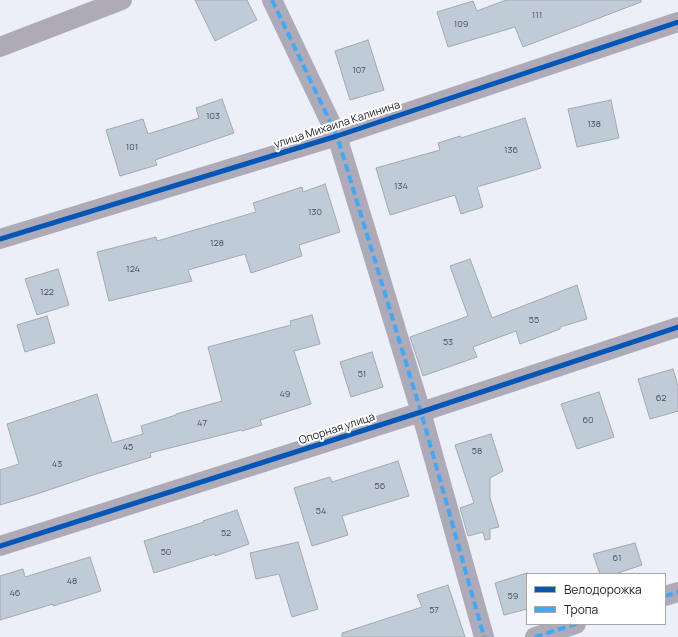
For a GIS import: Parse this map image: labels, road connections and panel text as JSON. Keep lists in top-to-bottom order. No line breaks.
{"streets":{"street":["улица Михаила Калинина","Опорная улица"]},"house_numbers":["111","109","107","103","138","101","136","134","130","128","124","122","55","53","51","49","62","60","47","45","58","43","56","54","52","50","61","48","46","59","57"],"legend":["Велодорожка","Тропа"]}
